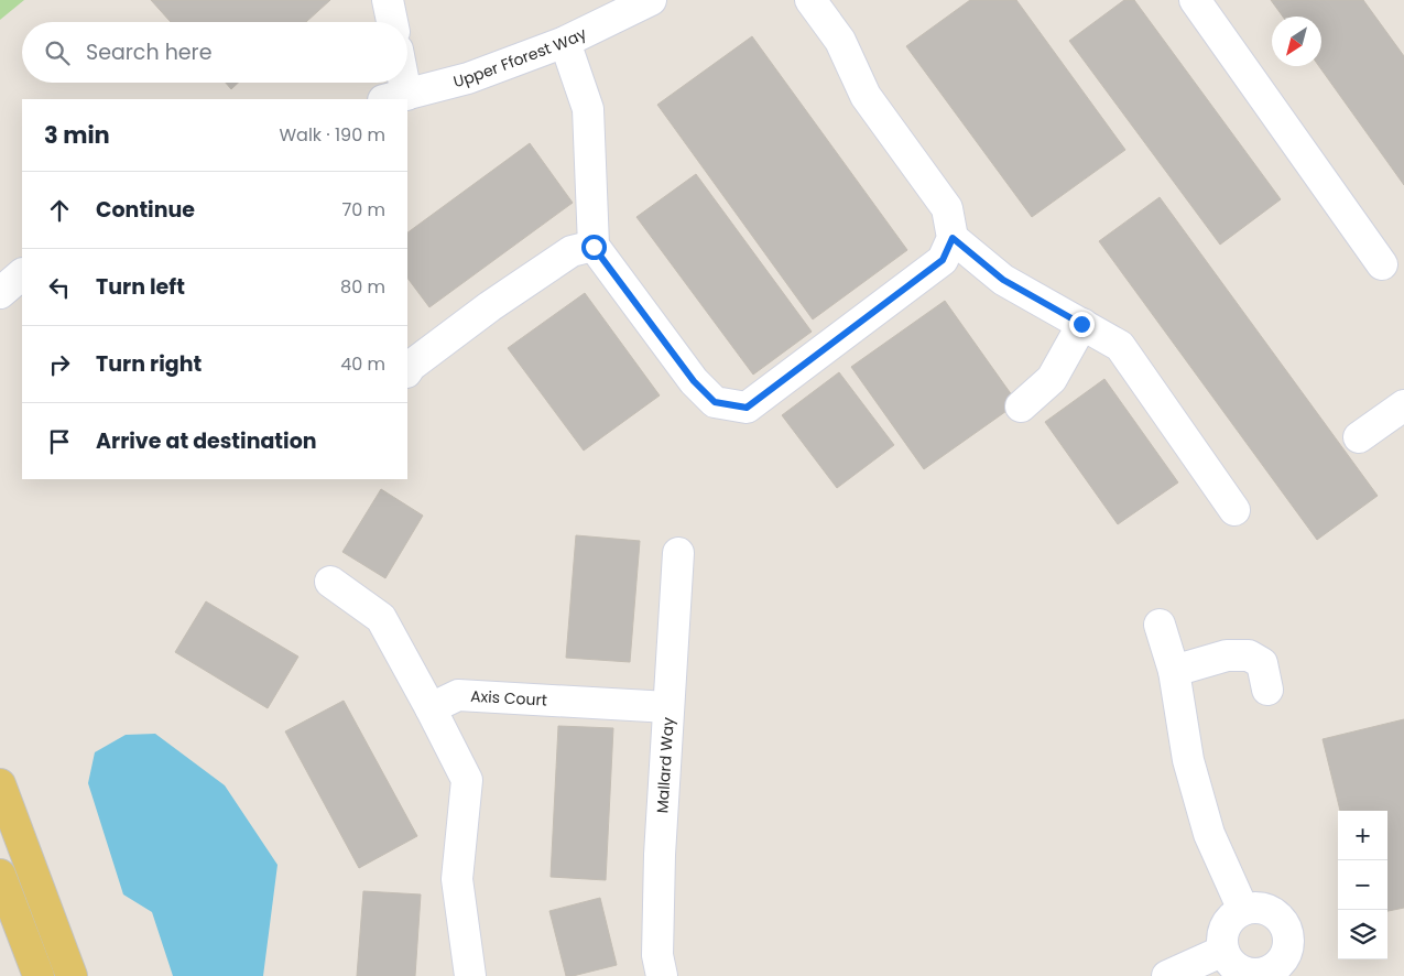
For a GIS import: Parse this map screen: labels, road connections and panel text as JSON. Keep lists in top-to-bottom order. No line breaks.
{"streets":{"street":["Upper Fforest Way","Axis Court","Mallard Way"]},"crossings":[["Axis Court","Mallard Way"]],"north":"bottom left","page":{"search":"Search here","heading":["3 min","Walk · 190 m"],"list":[["Continue","70 m"],["Turn left","80 m"],["Turn right","40 m"],"Arrive at destination"],"map_buttons":["+","−"]}}
